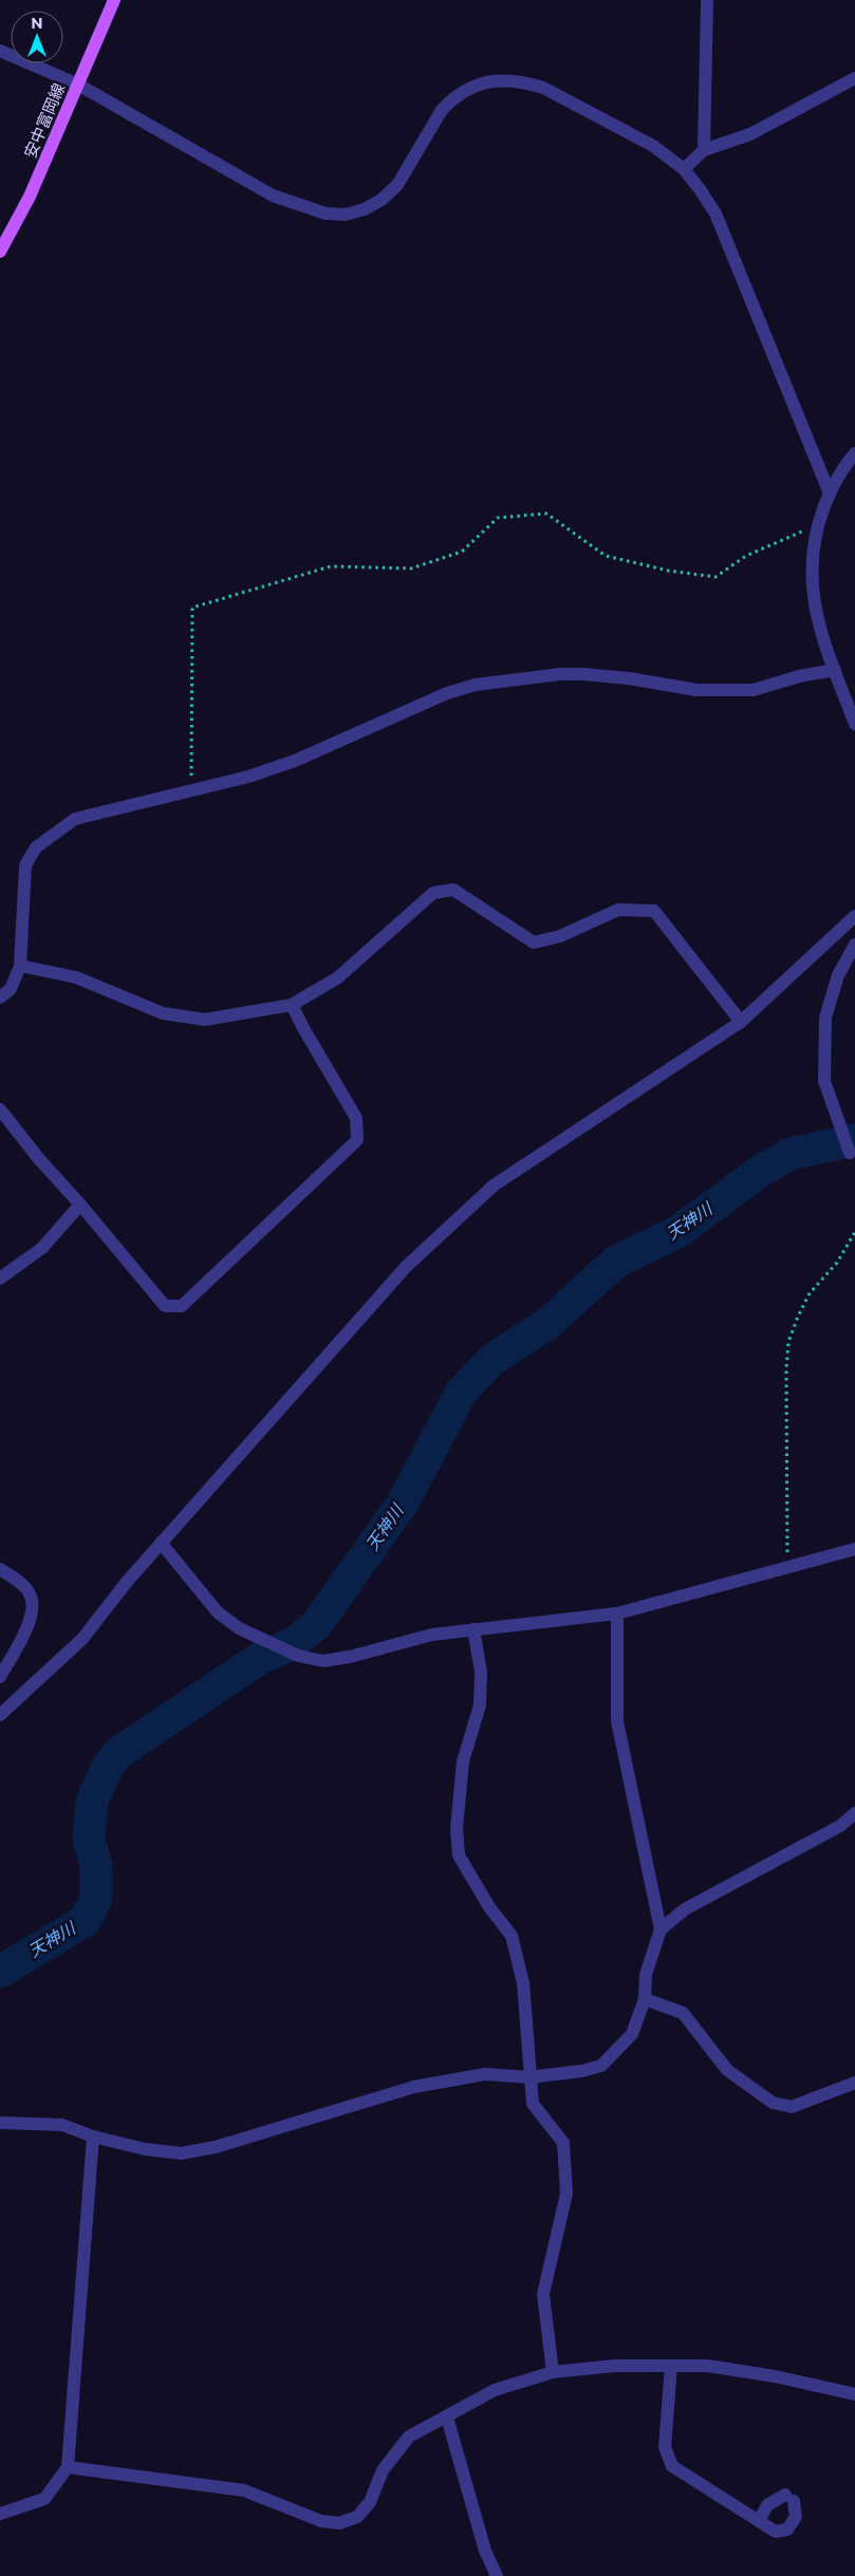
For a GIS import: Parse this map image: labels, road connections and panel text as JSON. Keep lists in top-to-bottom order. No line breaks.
{"streets":{"main road":["安中富岡線"]},"water":["天神川"],"north":"top"}
